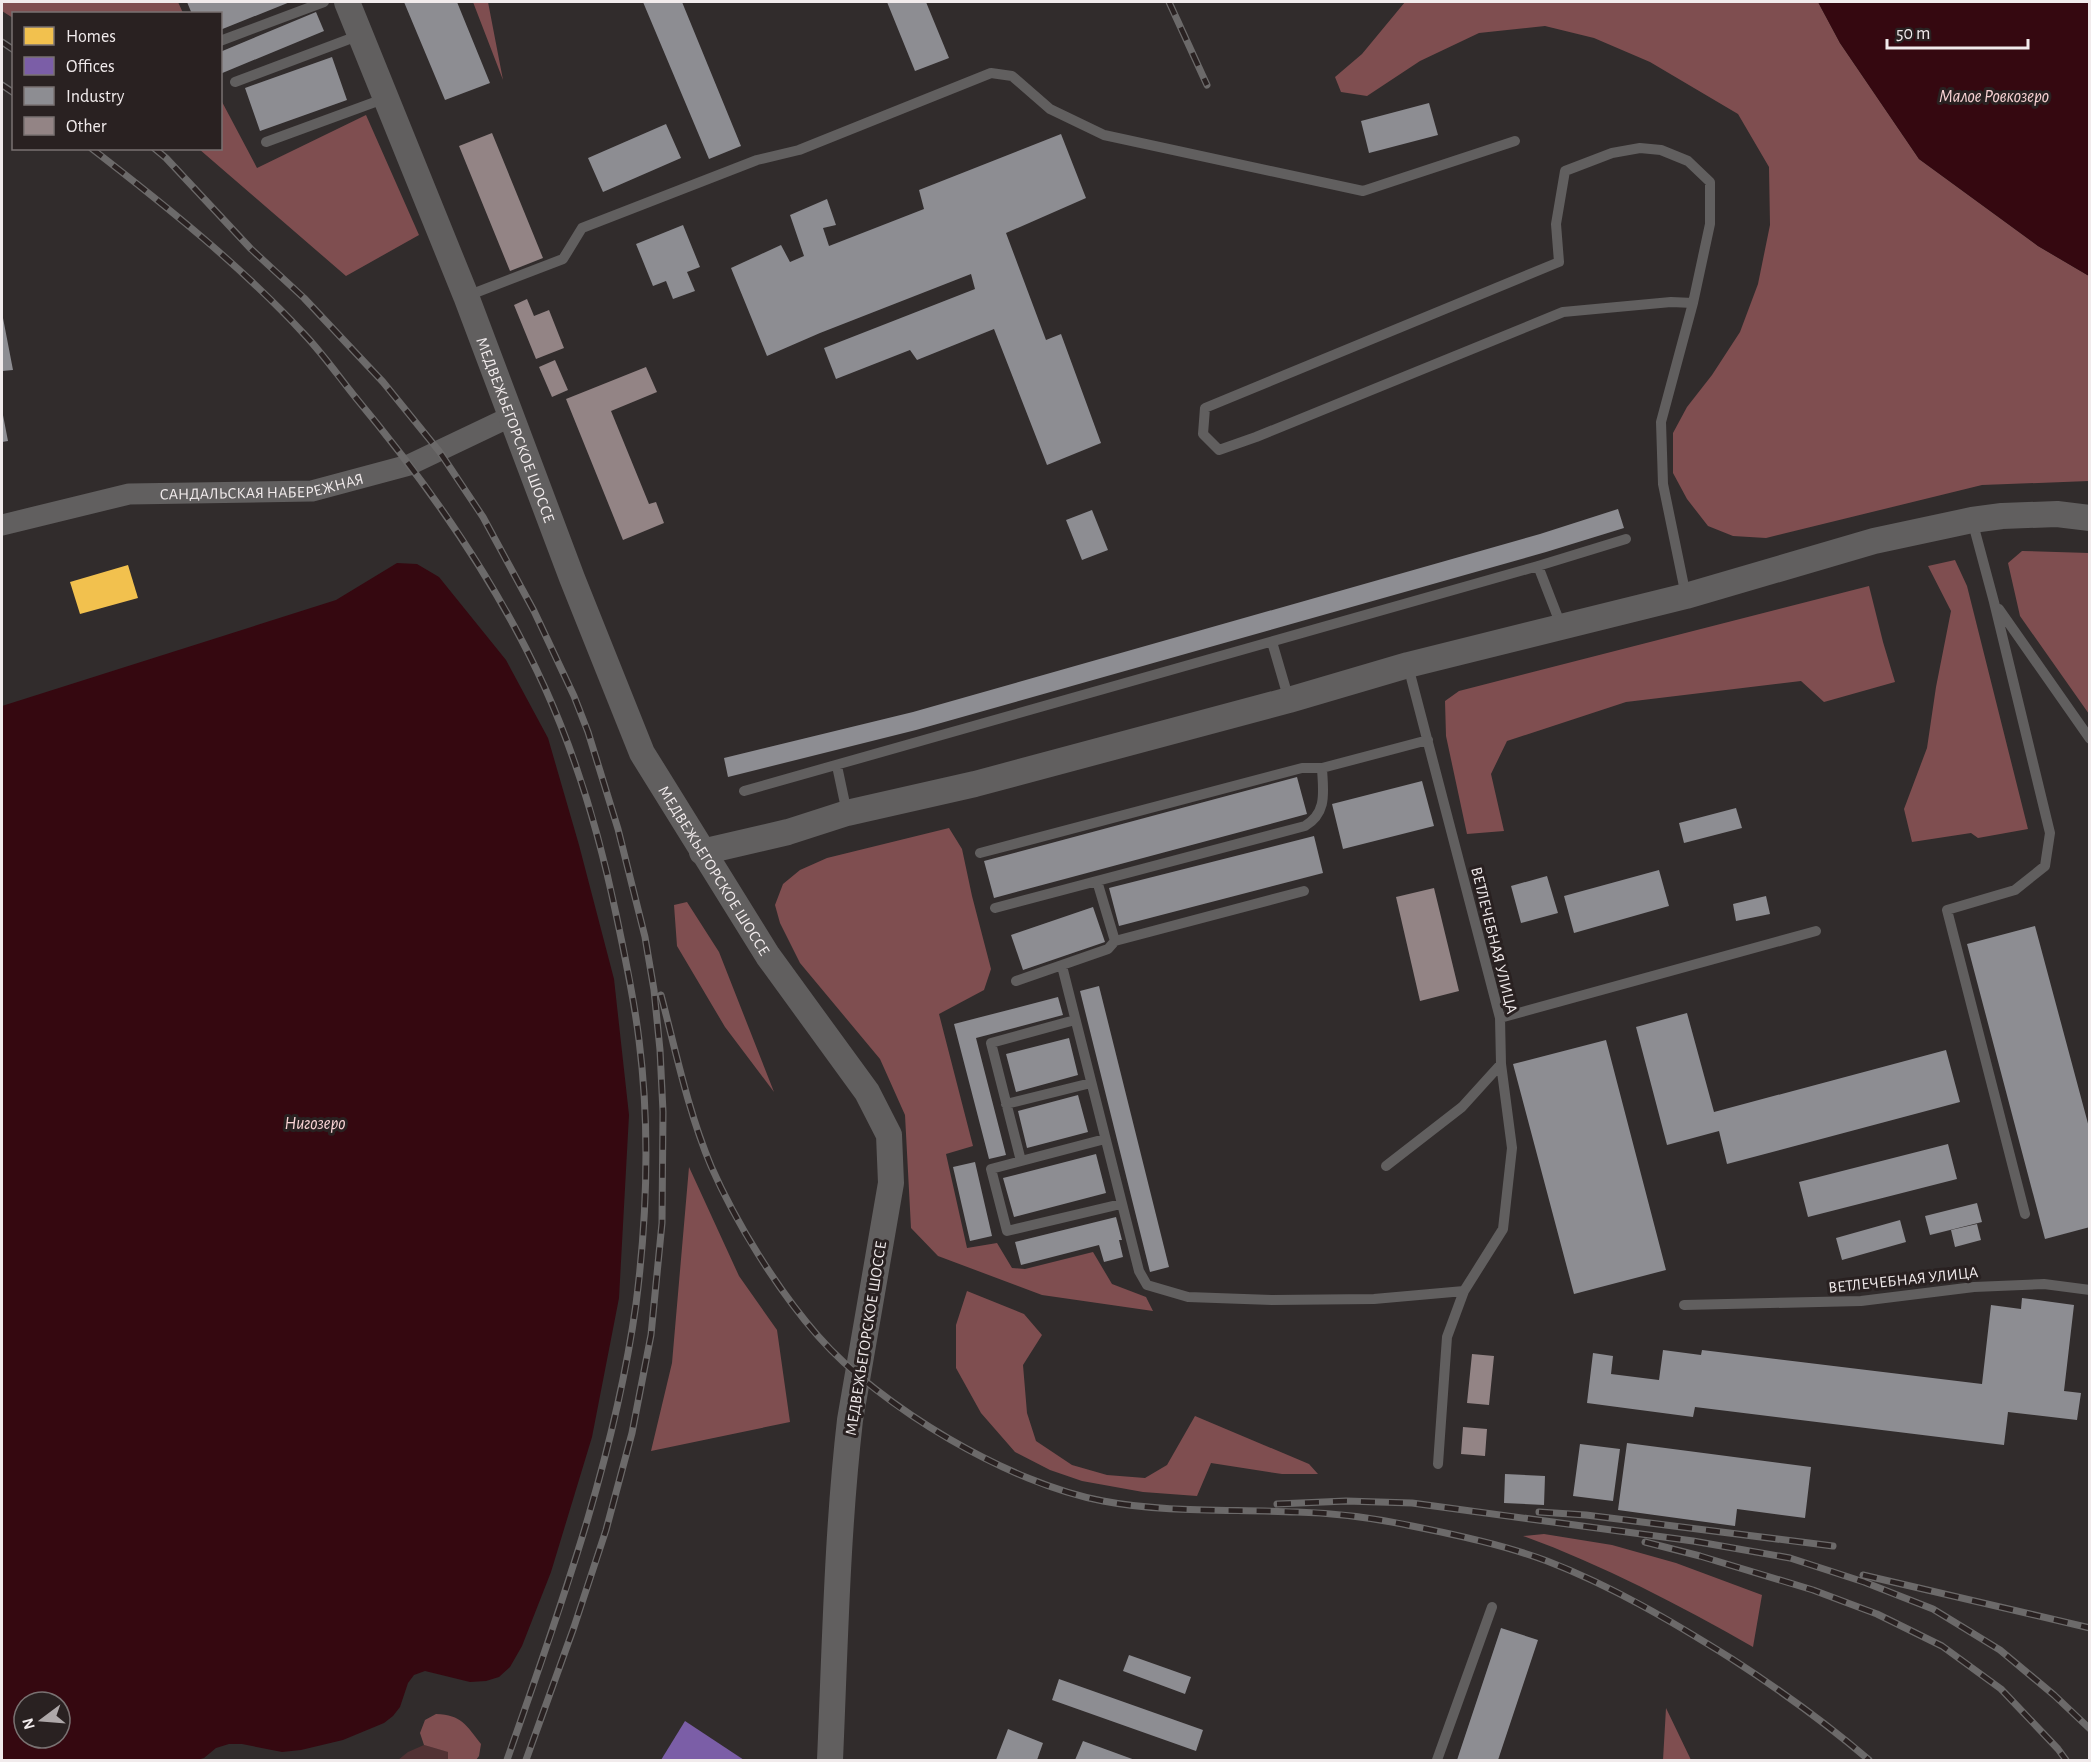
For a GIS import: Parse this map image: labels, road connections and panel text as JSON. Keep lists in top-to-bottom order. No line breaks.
{"streets":{"street":["МЕДВЕЖЬЕГОРСКОЕ ШОССЕ","САНДАЛЬСКАЯ НАБЕРЕЖНАЯ"],"lane":["ВЕТЛЕЧЕБНАЯ УЛИЦА"]},"crossings":[["МЕДВЕЖЬЕГОРСКОЕ ШОССЕ","САНДАЛЬСКАЯ НАБЕРЕЖНАЯ"]],"water":["Малое Ровкозеро","Нигозеро"],"legend":["Homes","Offices","Industry","Other"],"scale_bar":"50 m","north":"left"}
